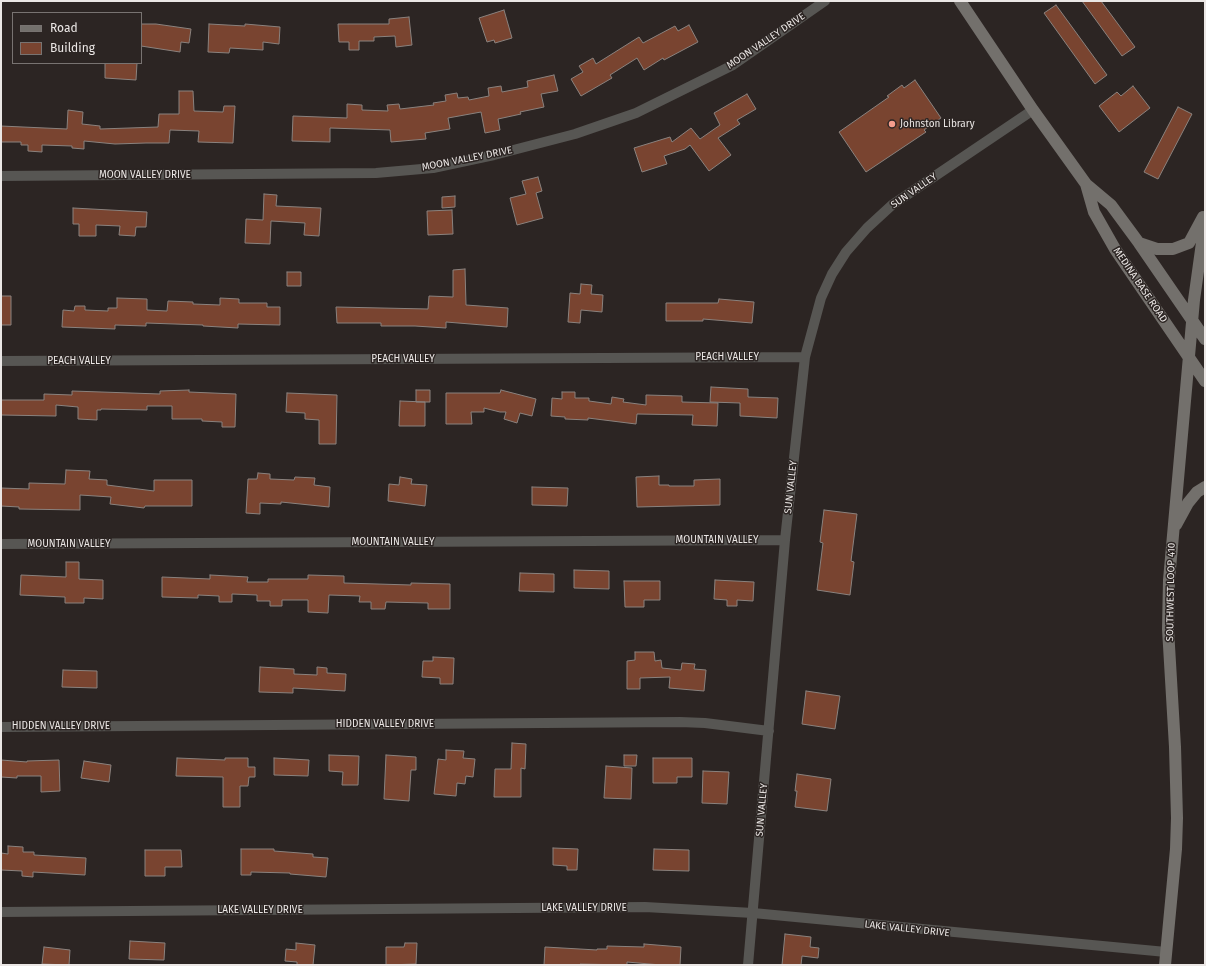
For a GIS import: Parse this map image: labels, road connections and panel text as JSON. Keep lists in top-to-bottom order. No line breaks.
{"streets":{"main road":["MEDINA BASE ROAD","SOUTHWEST LOOP 410"],"street":["MOON VALLEY DRIVE","SUN VALLEY","PEACH VALLEY","MOUNTAIN VALLEY","HIDDEN VALLEY DRIVE","LAKE VALLEY DRIVE"]},"crossings":[["SUN VALLEY","MEDINA BASE ROAD"],["SUN VALLEY","PEACH VALLEY"],["SUN VALLEY","MOUNTAIN VALLEY"],["SUN VALLEY","HIDDEN VALLEY DRIVE"],["SUN VALLEY","LAKE VALLEY DRIVE"],["MEDINA BASE ROAD","SOUTHWEST LOOP 410"],["SOUTHWEST LOOP 410","LAKE VALLEY DRIVE"]],"places":["Johnston Library"],"legend":["Road","Building"]}
